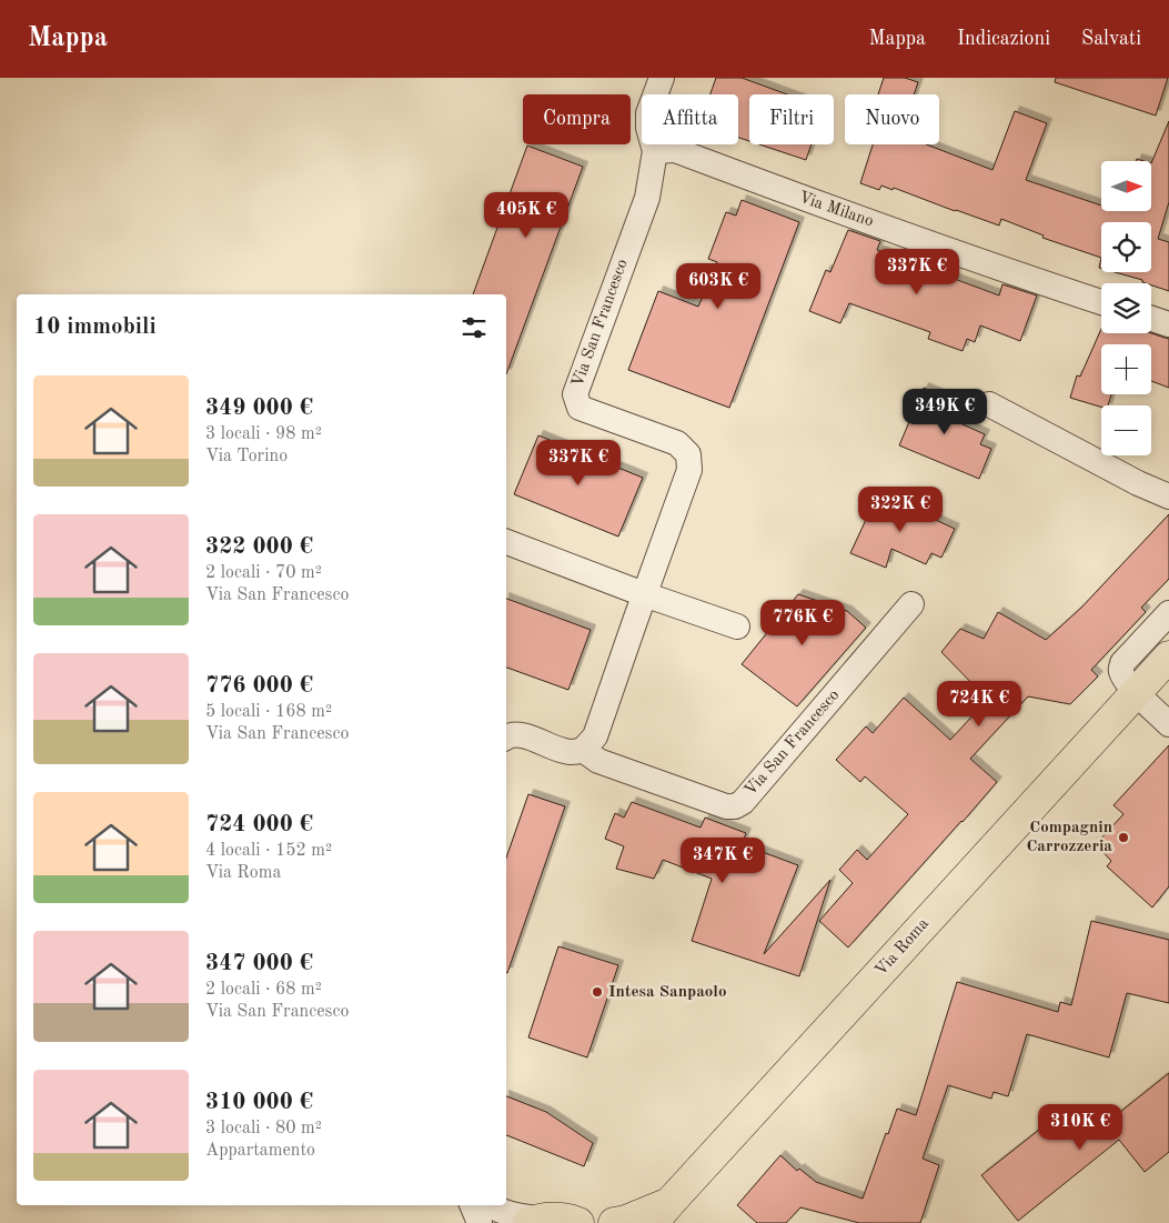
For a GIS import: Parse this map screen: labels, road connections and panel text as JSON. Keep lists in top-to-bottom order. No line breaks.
{"streets":{"main road":["Via Roma"],"street":["Via Milano","Via San Francesco"]},"crossings":[["Via Milano","Via San Francesco"]],"places":["Compagnin Carrozzeria","Intesa Sanpaolo"],"north":"right","page":{"header":"Mappa","nav":["Mappa","Indicazioni","Salvati"],"chip":["Compra","Affitta","Filtri","Nuovo"],"map_buttons":["+","−"],"price":["405K €","337K €","603K €","349K €","337K €","322K €","776K €","724K €","347K €","310K €"],"heading":"10 immobili","list":[{"name":"349 000 €","note":"3 locali · 98 m² · Via Torino"},{"name":"322 000 €","note":"2 locali · 70 m² · Via San Francesco"},{"name":"776 000 €","note":"5 locali · 168 m² · Via San Francesco"},{"name":"724 000 €","note":"4 locali · 152 m² · Via Roma"},{"name":"347 000 €","note":"2 locali · 68 m² · Via San Francesco"},{"name":"310 000 €","note":"3 locali · 80 m² · Appartamento"}]}}
